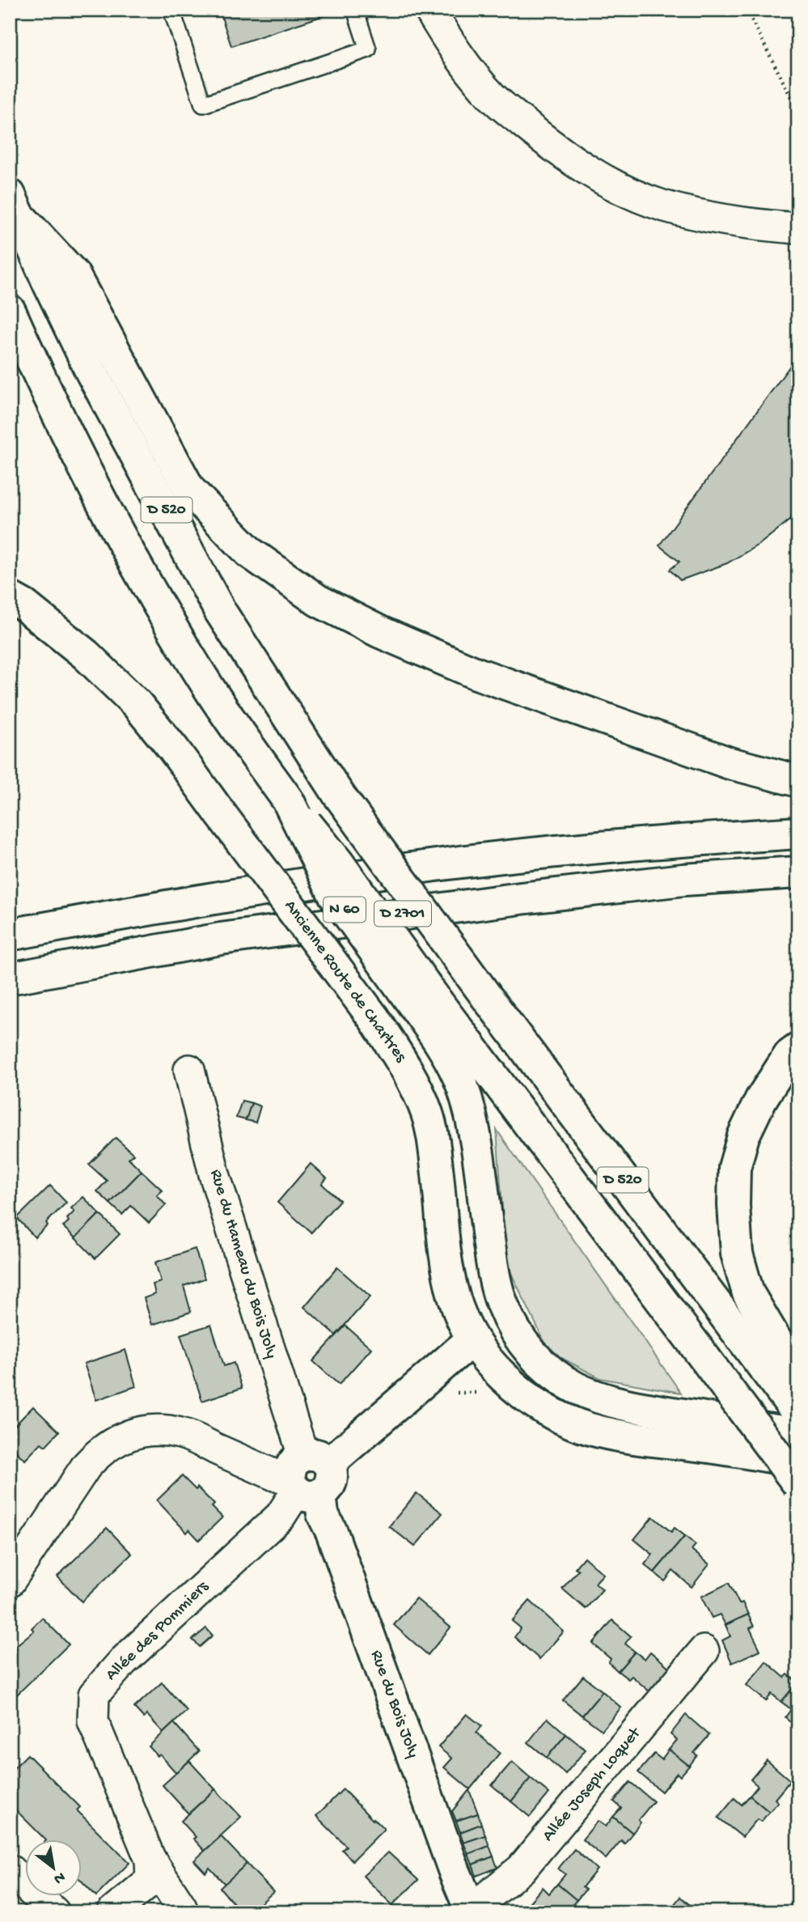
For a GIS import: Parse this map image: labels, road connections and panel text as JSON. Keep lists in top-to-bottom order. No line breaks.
{"streets":{"main road":["D 520","N 60","D 2701","Ancienne Route de Chartres","Rue du Bois Joly"],"street":["Rue du Hameau du Bois Joly","Allée des Pommiers","Allée Joseph Loquet"]},"crossings":[["D 520","N 60"],["Rue du Hameau du Bois Joly","Allée des Pommiers"],["Rue du Hameau du Bois Joly","Rue du Bois Joly"],["Allée des Pommiers","Rue du Bois Joly"],["Rue du Bois Joly","Allée Joseph Loquet"]],"north":"bottom right"}
